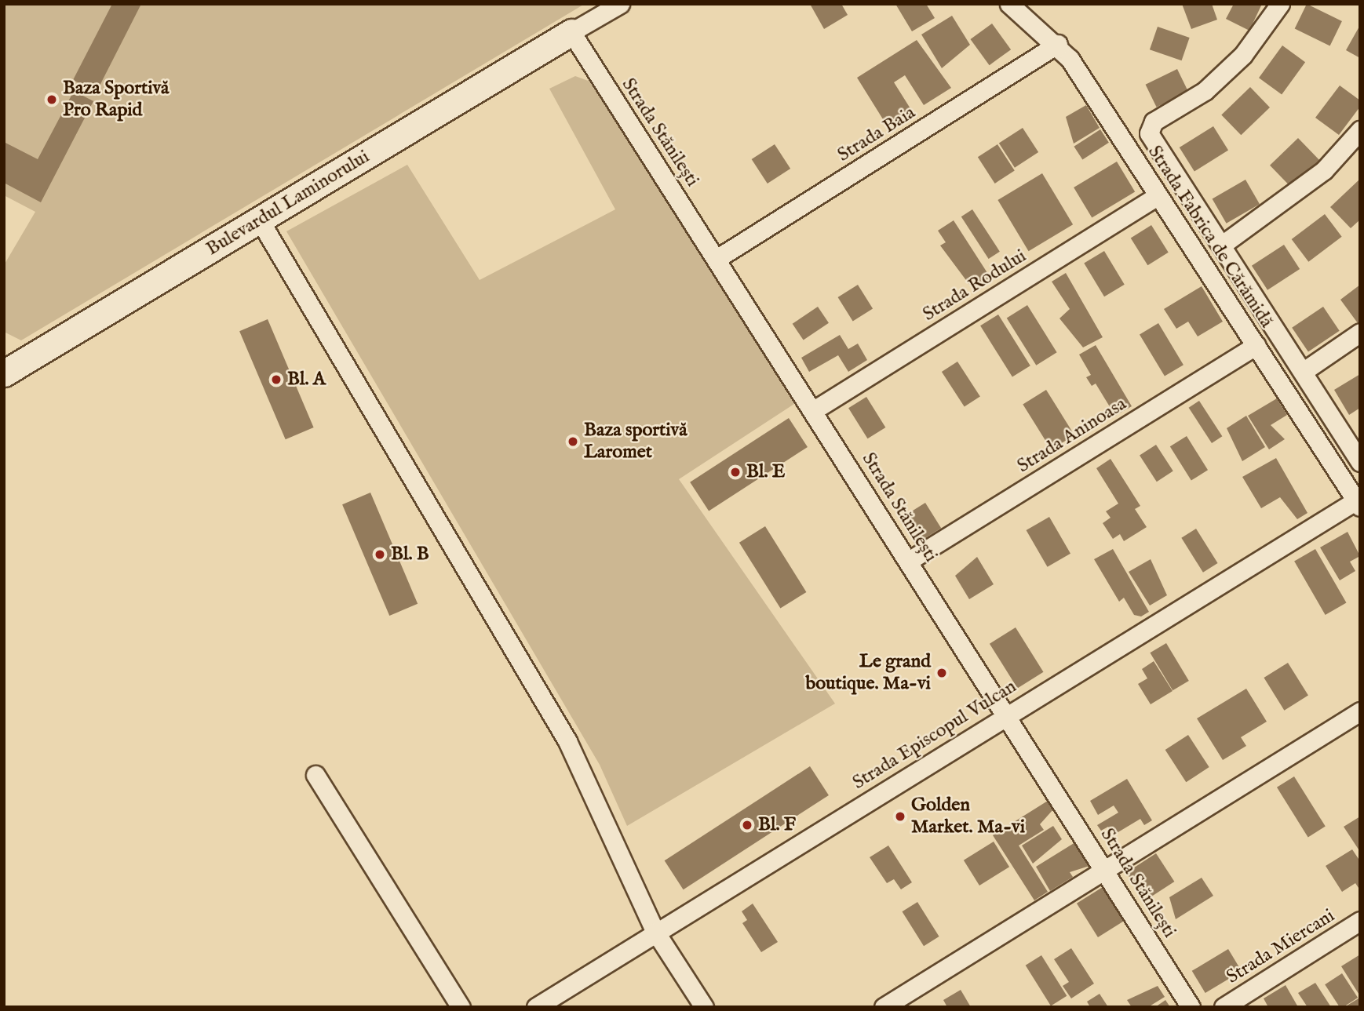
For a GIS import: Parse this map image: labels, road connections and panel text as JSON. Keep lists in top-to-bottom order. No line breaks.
{"streets":{"street":["Strada Stănilești","Strada Baia","Bulevardul Laminorului","Strada Fabrica de Cărămidă","Strada Rodului","Strada Aninoasa","Strada Episcopul Vulcan","Strada Miercani"]},"crossings":[["Strada Stănilești","Strada Baia"],["Strada Stănilești","Bulevardul Laminorului"],["Strada Stănilești","Strada Rodului"],["Strada Stănilești","Strada Aninoasa"],["Strada Stănilești","Strada Episcopul Vulcan"],["Strada Baia","Strada Fabrica de Cărămidă"],["Strada Fabrica de Cărămidă","Strada Rodului"],["Strada Fabrica de Cărămidă","Strada Aninoasa"],["Strada Fabrica de Cărămidă","Strada Episcopul Vulcan"]],"places":["Baza Sportivă Pro Rapid","Bl. A","Baza sportivă Laromet","Bl. E","Bl. B","Le grand boutique. Ma-vi","Golden Market. Ma-vi","Bl. F"]}
